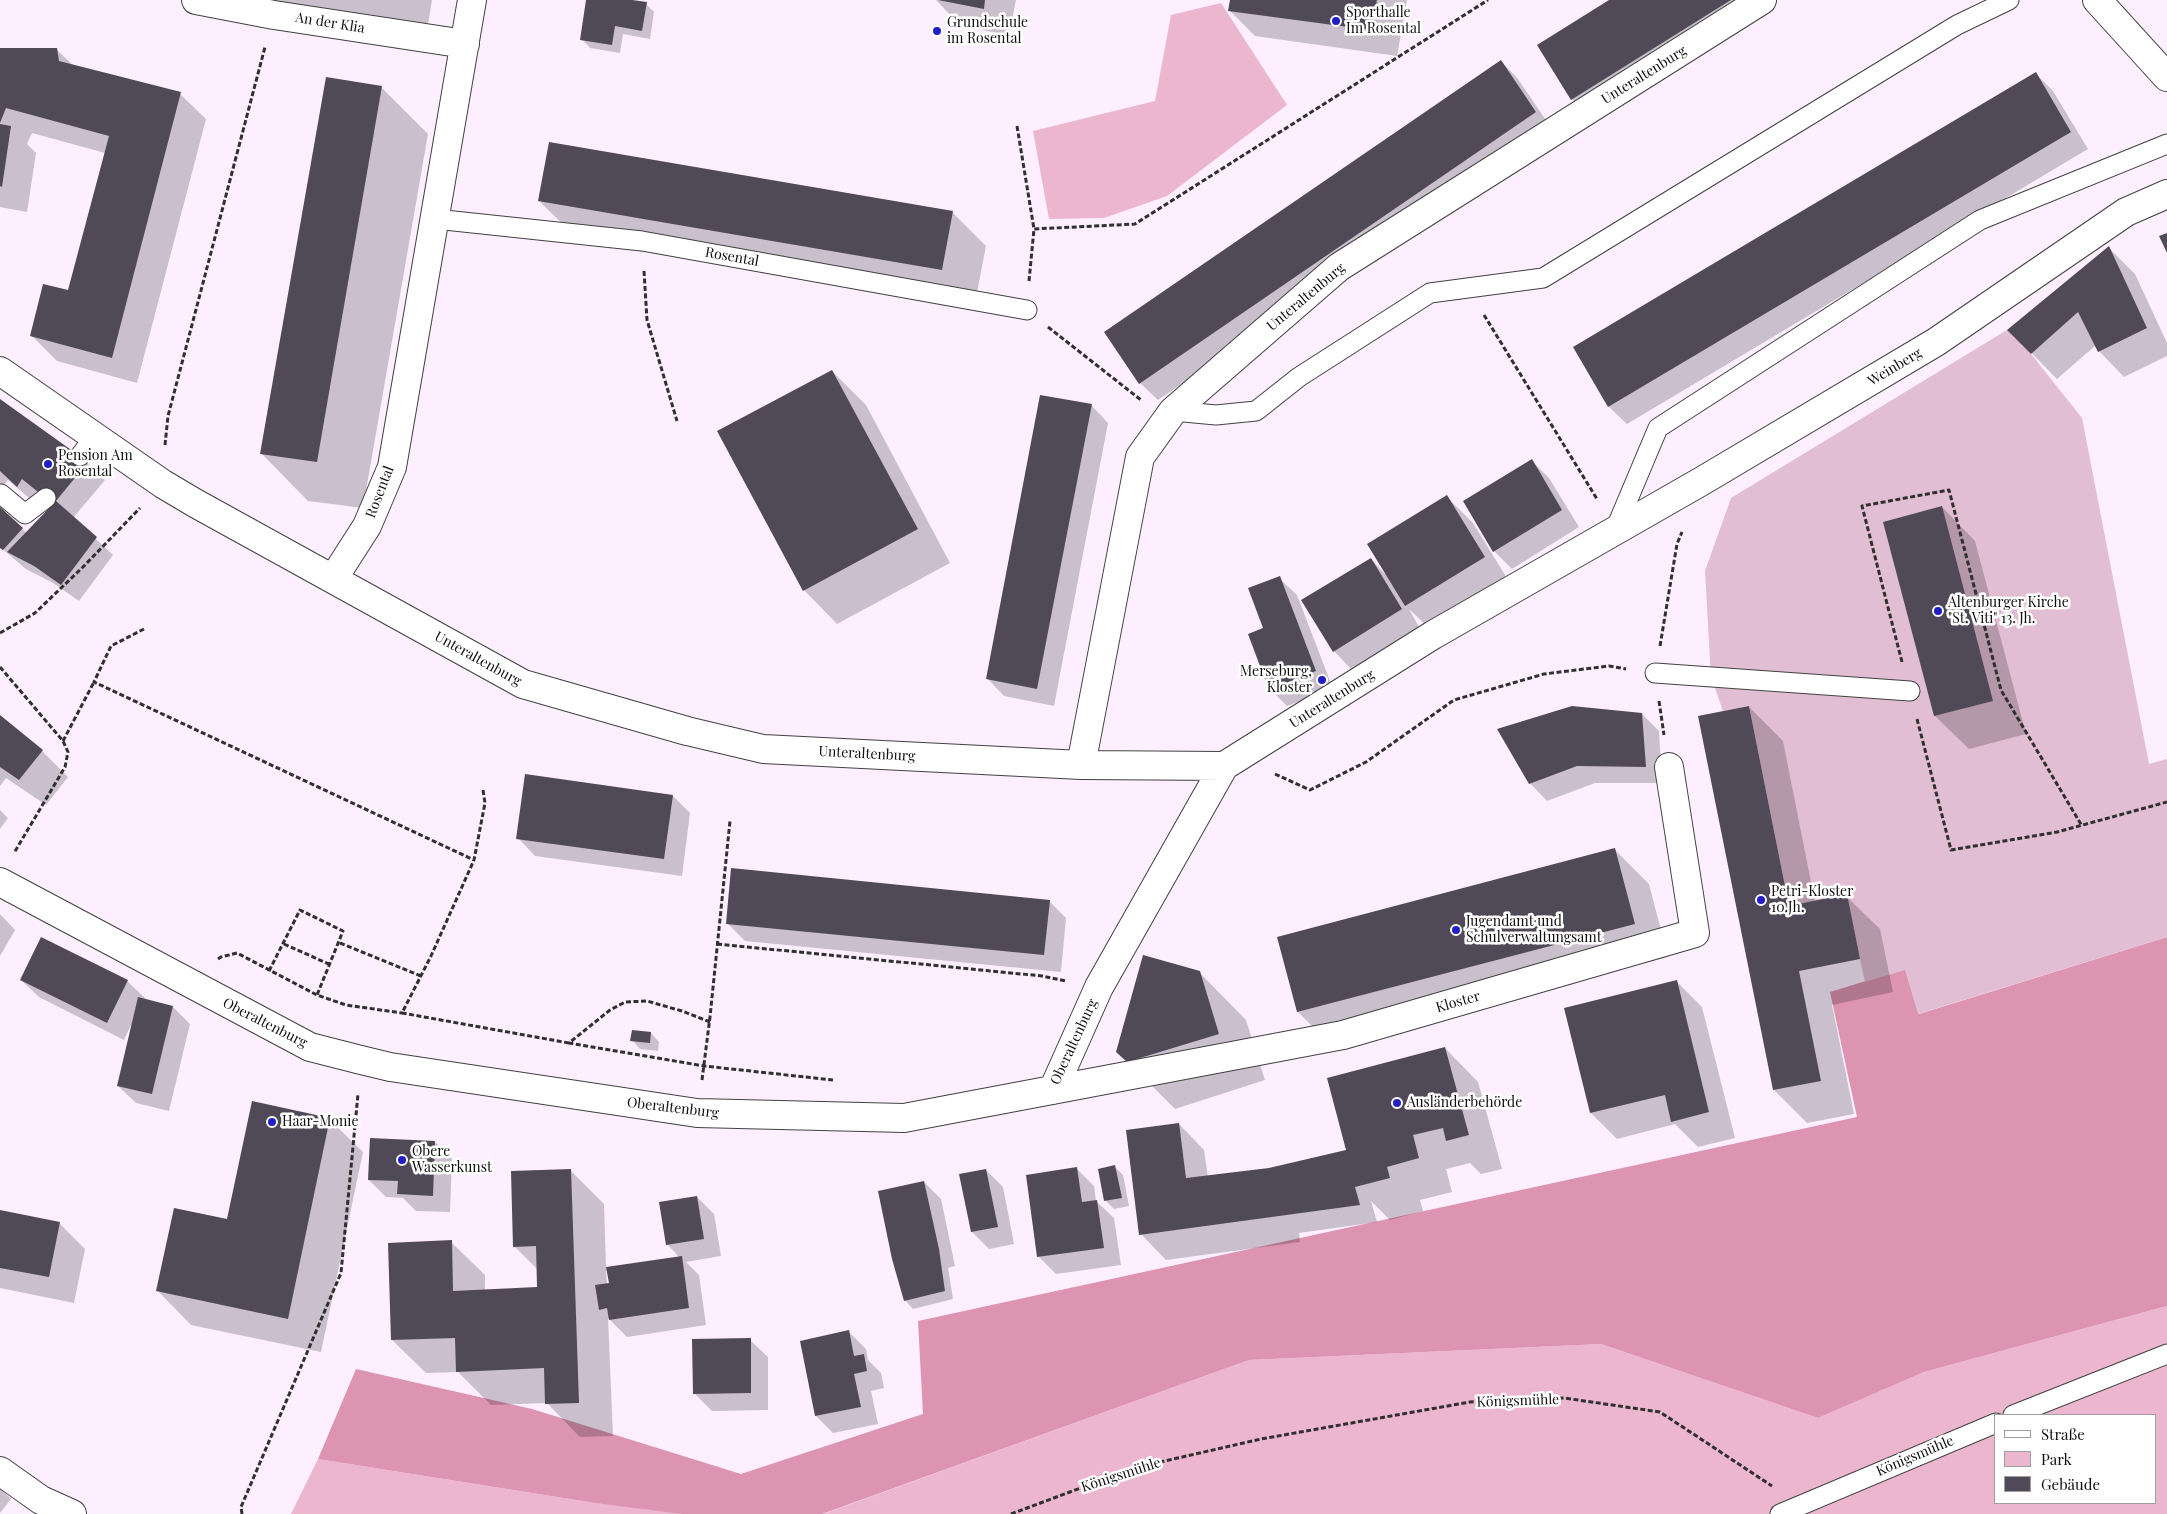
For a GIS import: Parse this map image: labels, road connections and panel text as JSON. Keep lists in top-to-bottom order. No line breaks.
{"streets":{"street":["An der Klia","Unteraltenburg","Rosental","Weinberg","Kloster","Oberaltenburg"],"lane":["Königsmühle"]},"crossings":[["An der Klia","Rosental"],["Unteraltenburg","Rosental"],["Unteraltenburg","Weinberg"],["Unteraltenburg","Oberaltenburg"],["Kloster","Oberaltenburg"]],"places":["Sporthalle Im Rosental","Grundschule im Rosental","Pension Am Rosental","Altenburger Kirche \"St. Viti\" 13. Jh.","Merseburg, Kloster","Petri-Kloster 10.Jh.","Jugendamt und Schulverwaltungsamt","Ausländerbehörde","Haar-Monie","Obere Wasserkunst"],"legend":["Straße","Park","Gebäude"]}
